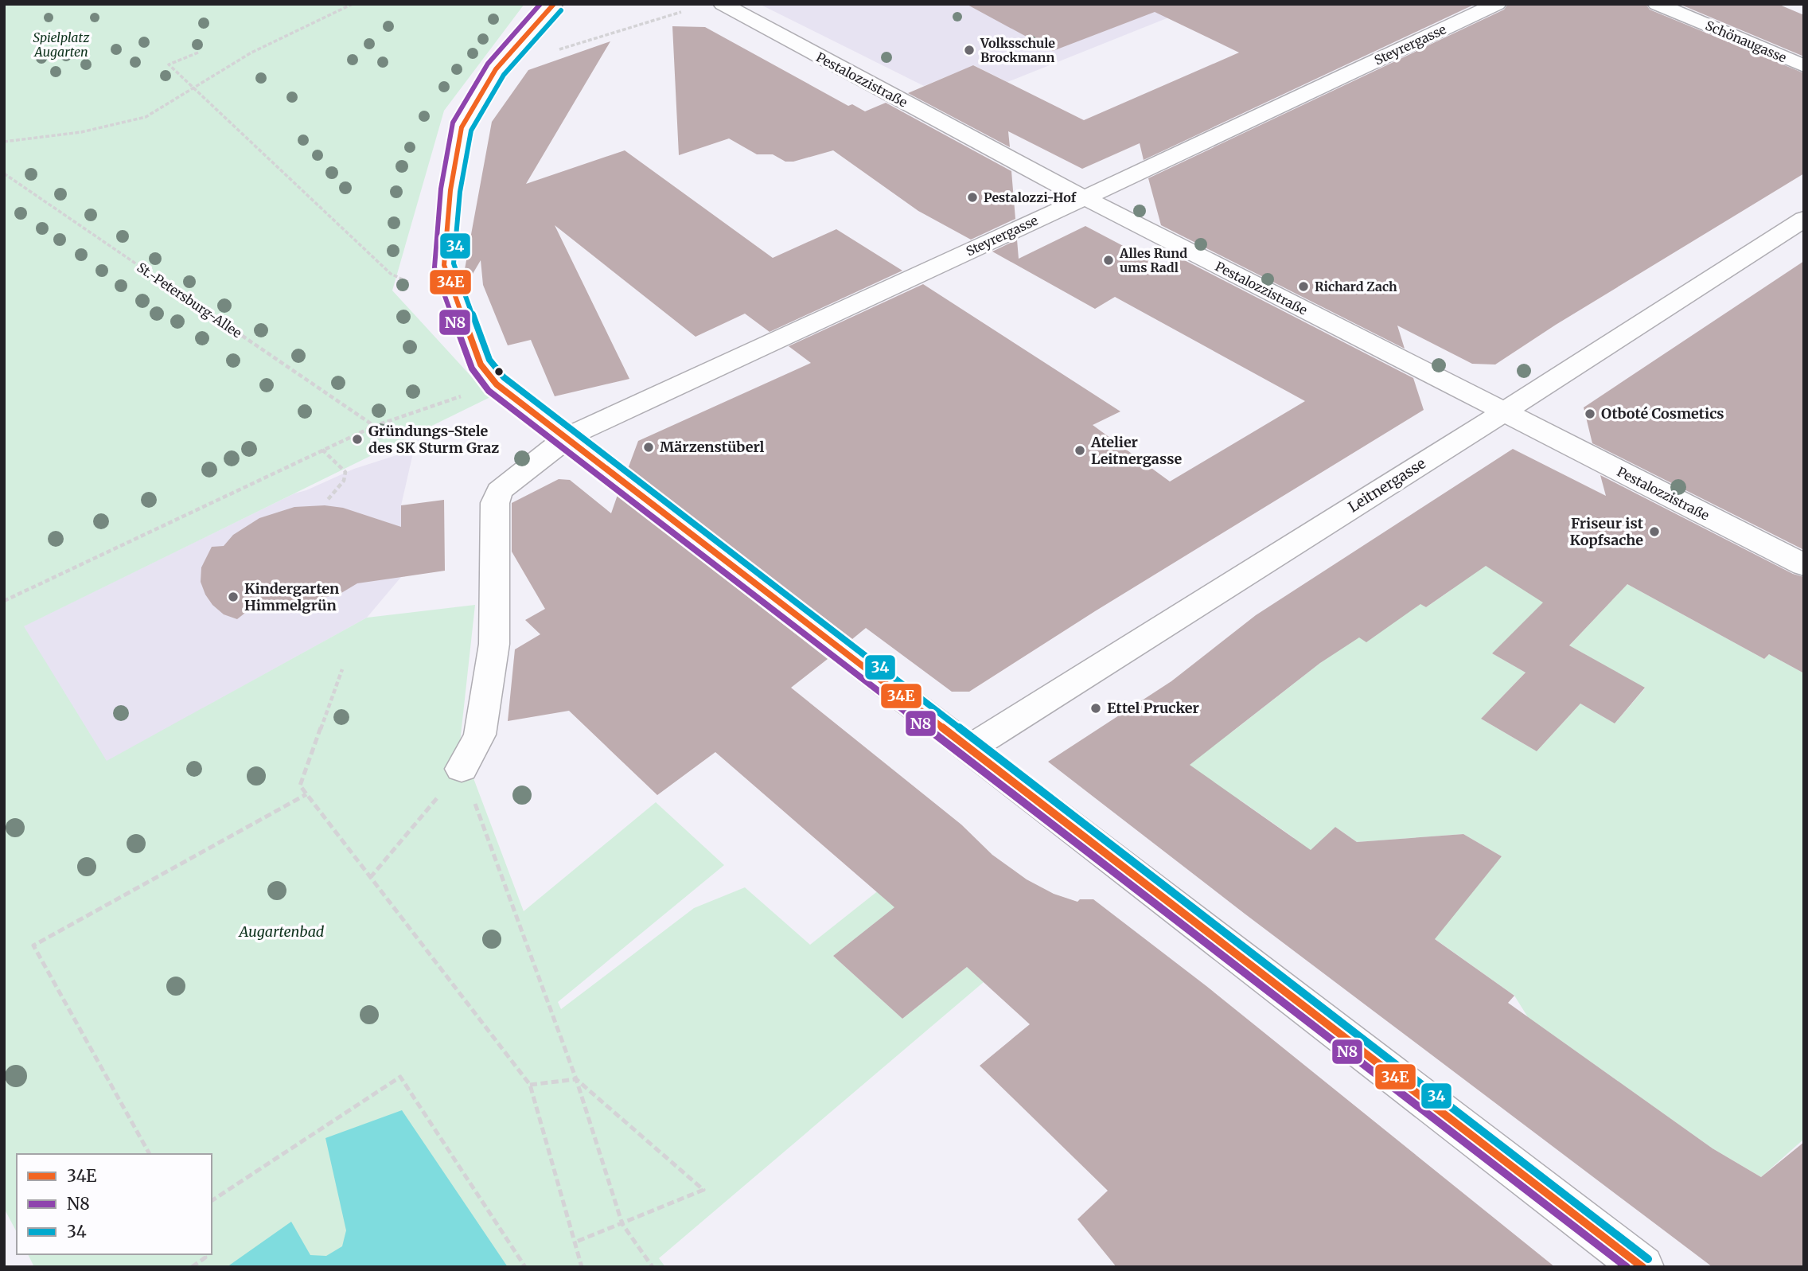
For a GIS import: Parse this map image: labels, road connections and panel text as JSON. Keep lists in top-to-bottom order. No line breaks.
{"streets":{"street":["Schönaugasse","Steyrergasse","Pestalozzistraße","Leitnergasse"],"path":["St.-Petersburg-Allee"]},"crossings":[["Steyrergasse","Pestalozzistraße"],["Pestalozzistraße","Leitnergasse"]],"parks":["Spielplatz Augarten","Augartenbad"],"places":["Volksschule Brockmann","Pestalozzi-Hof","Alles Rund ums Radl","Richard Zach","Otboté Cosmetics","Gründungs-Stele des SK Sturm Graz","Märzenstüberl","Atelier Leitnergasse","Friseur ist Kopfsache","Kindergarten Himmelgrün","Ettel Prucker"],"lines":["transit line 34E","transit line N8","transit line 34"],"legend":["34E","N8","34"]}
